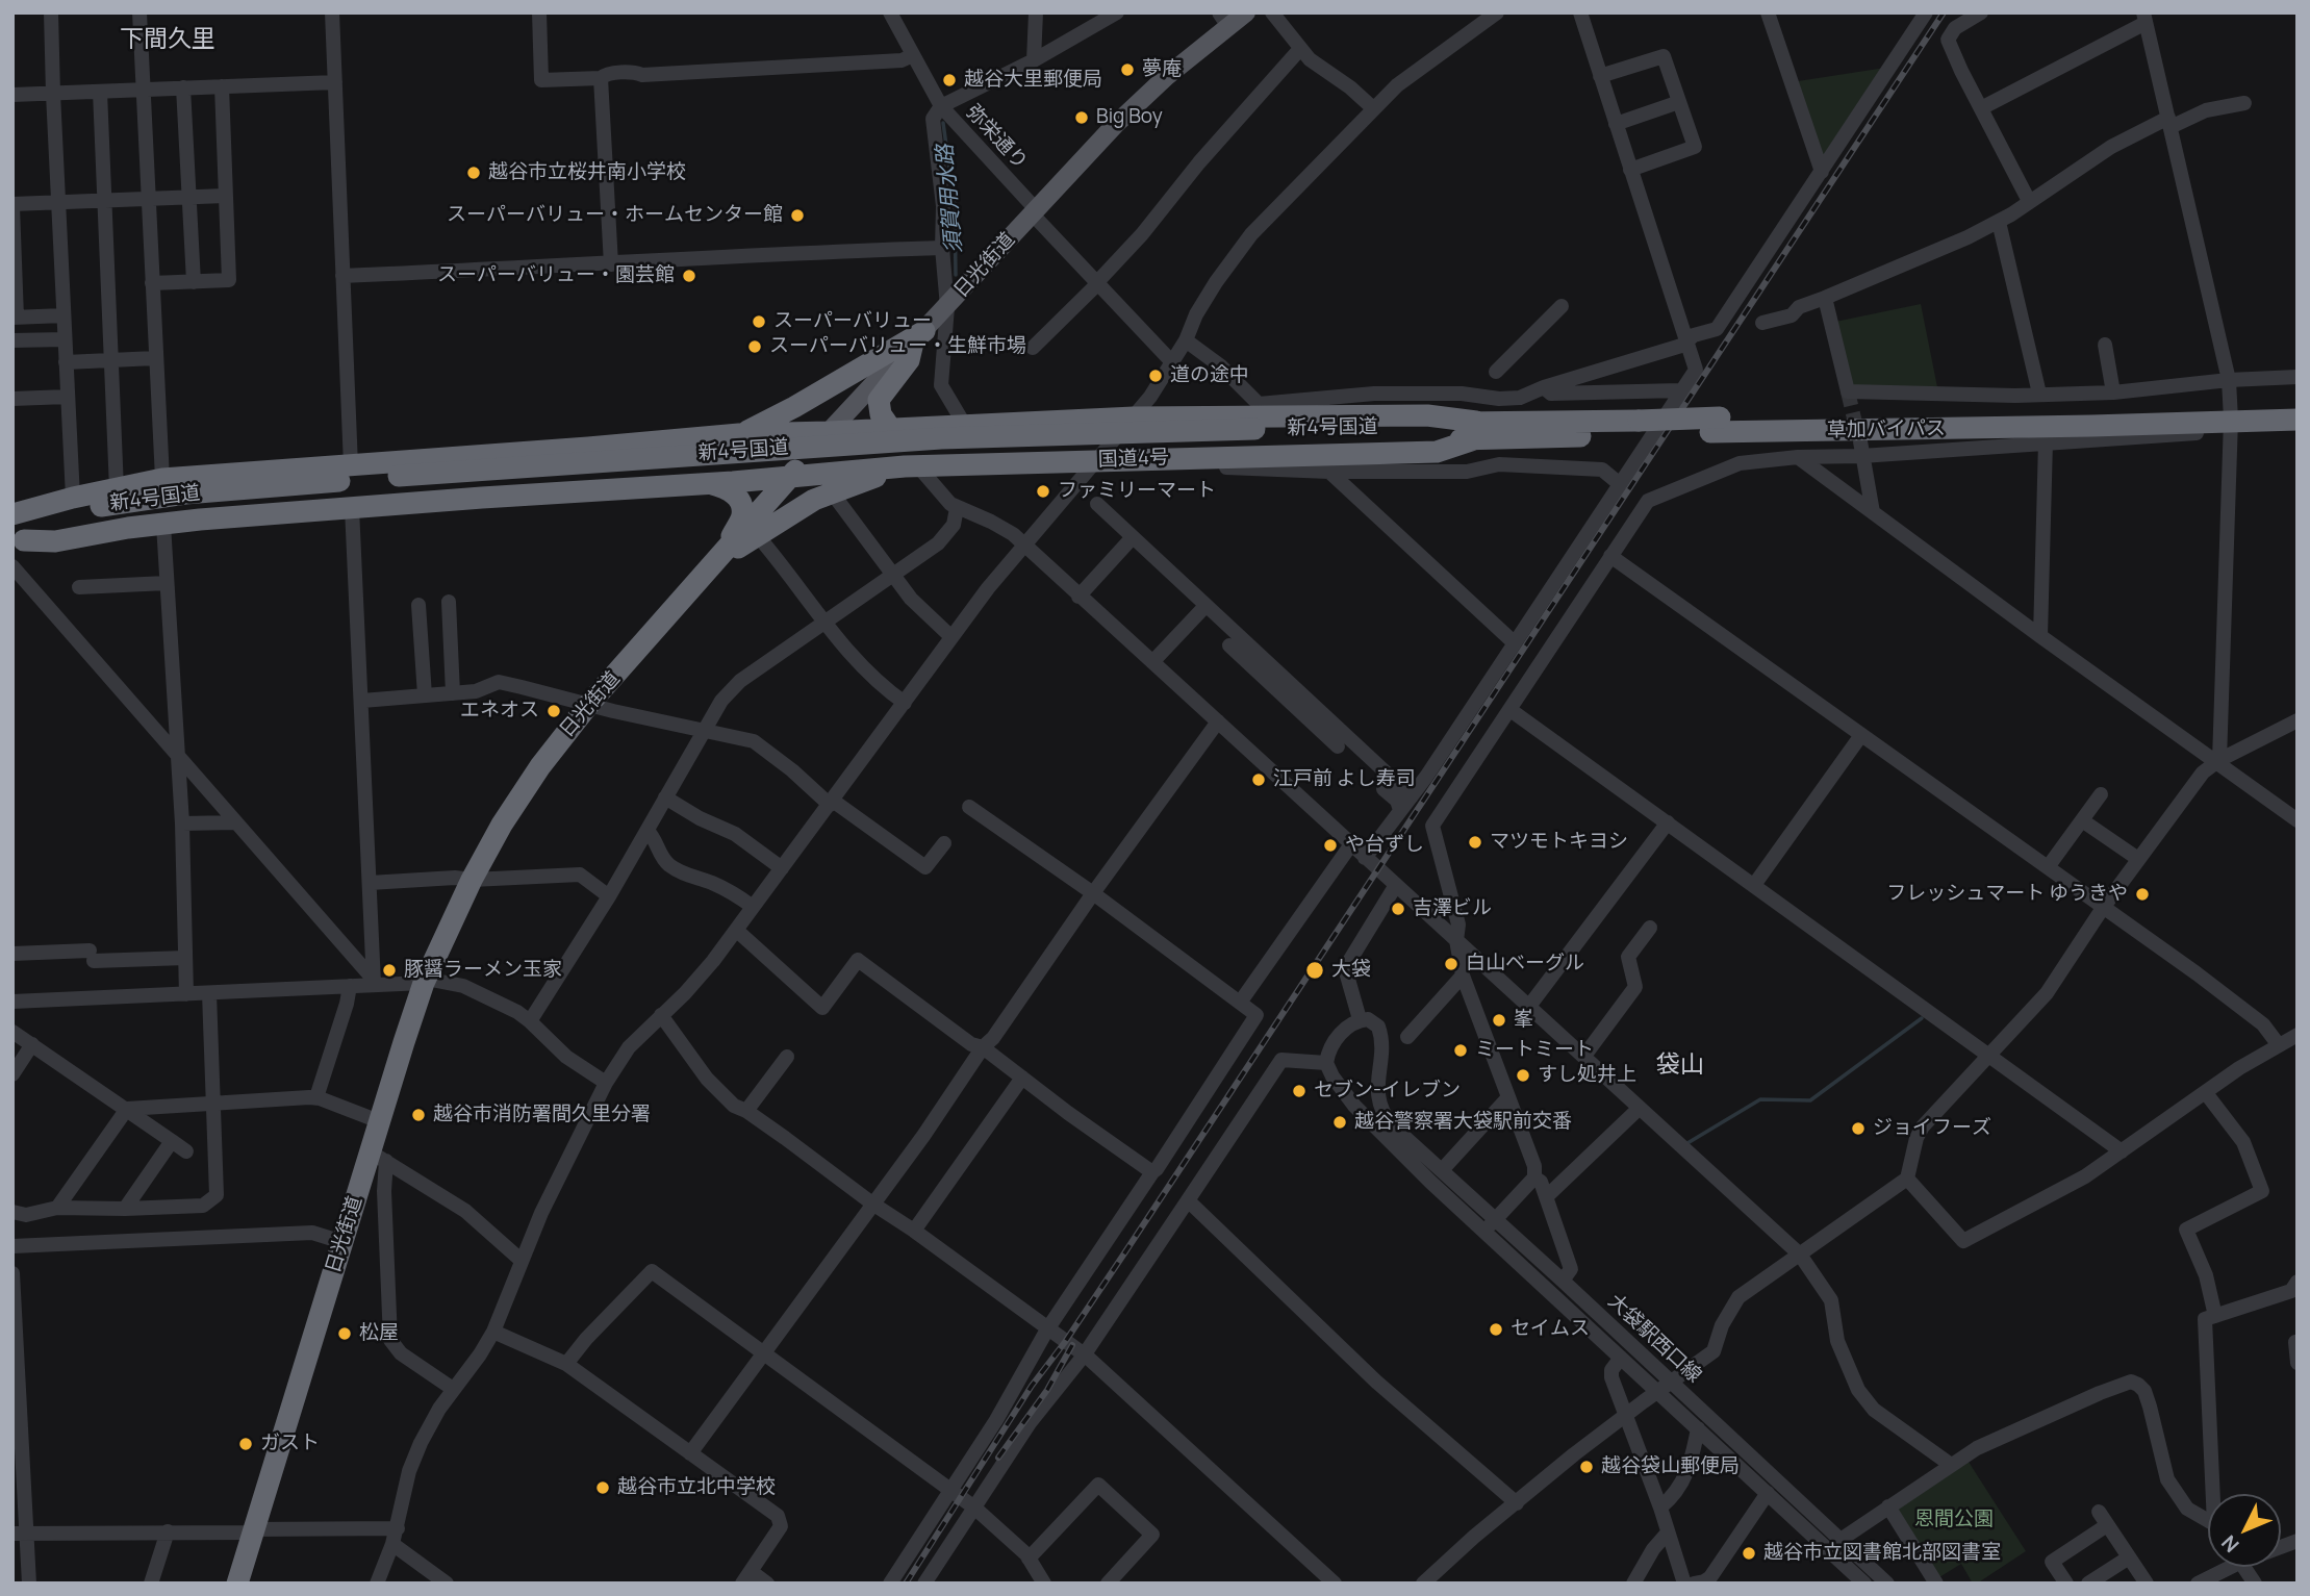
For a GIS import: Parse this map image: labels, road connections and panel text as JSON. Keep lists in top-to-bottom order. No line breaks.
{"streets":{"highway":["日光街道","新4号国道","草加バイパス","国道4号"],"street":["弥栄通り","大袋駅西口線"]},"crossings":[["弥栄通り","日光街道"],["日光街道","国道4号"],["新4号国道","草加バイパス"],["新4号国道","国道4号"],["草加バイパス","国道4号"]],"districts":["下間久里","袋山"],"water":["須賀用水路"],"parks":["恩間公園"],"places":["夢庵","越谷大里郵便局","Big Boy","越谷市立桜井南小学校","スーパーバリュー・ホームセンター館","スーパーバリュー・園芸館","スーパーバリュー","スーパーバリュー・生鮮市場","道の途中","ファミリーマート","エネオス","江戸前 よし寿司","マツモトキヨシ","や台ずし","フレッシュマート ゆうきや","吉澤ビル","白山ベーグル","豚醤ラーメン玉家","大袋","峯","ミートミート","すし処井上","セブン-イレブン","越谷市消防署間久里分署","越谷警察署大袋駅前交番","ジョイフーズ","セイムス","松屋","ガスト","越谷袋山郵便局","越谷市立北中学校","越谷市立図書館北部図書室"],"north":"bottom left"}
